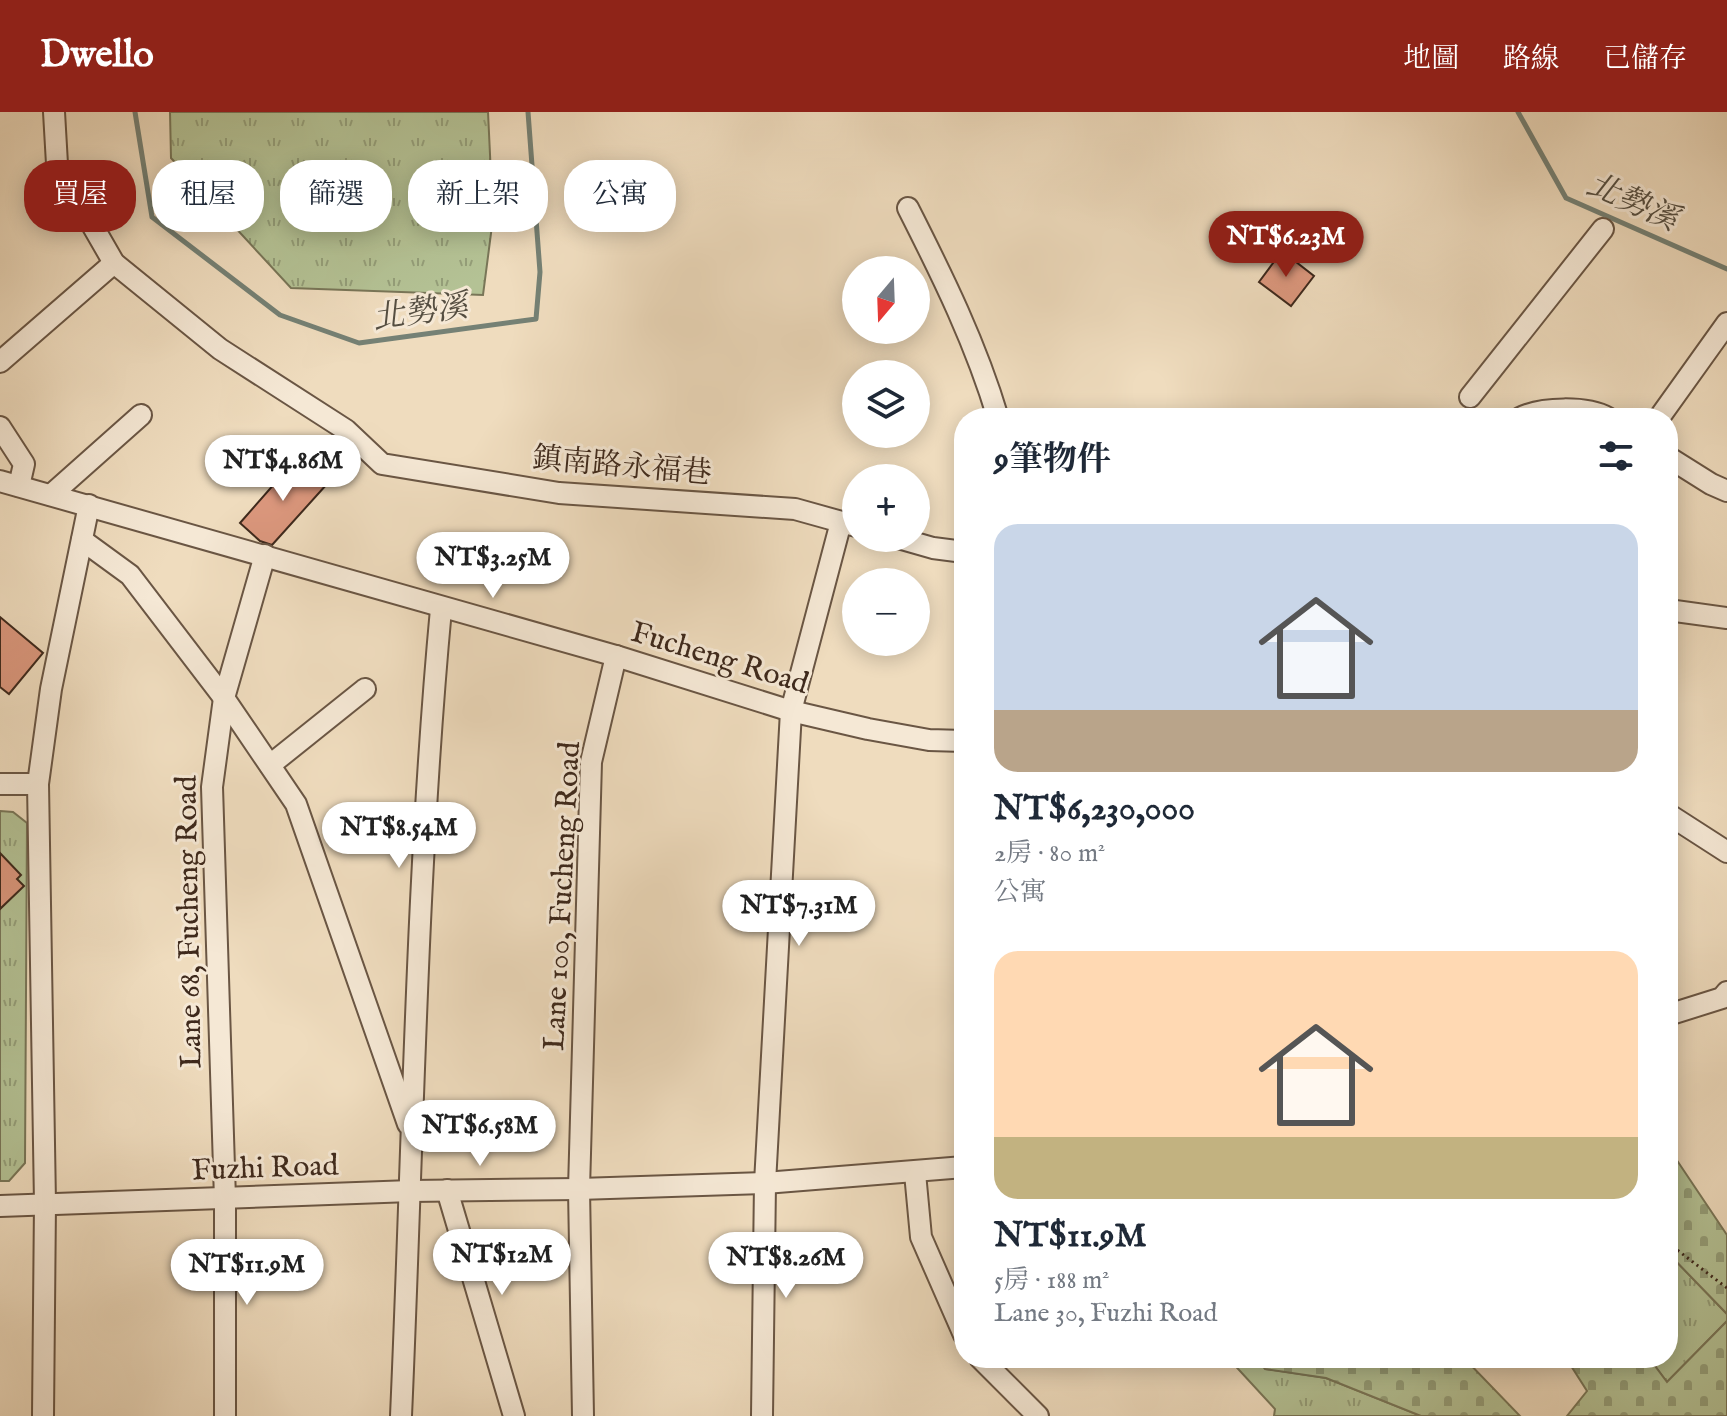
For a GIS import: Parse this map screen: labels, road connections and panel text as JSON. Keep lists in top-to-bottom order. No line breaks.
{"streets":{"street":["鎮南路永福巷","Fucheng Road","Lane 100, Fucheng Road","Lane 68, Fucheng Road","Fuzhi Road"]},"crossings":[["Fucheng Road","Lane 100, Fucheng Road"],["Fucheng Road","Lane 68, Fucheng Road"],["Lane 100, Fucheng Road","Fuzhi Road"],["Lane 68, Fucheng Road","Fuzhi Road"]],"water":["北勢溪"],"north":"bottom","page":{"header":"Dwello","nav":["地圖","路線","已儲存"],"chip":["買屋","租屋","篩選","新上架","公寓"],"price":["NT$6.23M","NT$4.86M","NT$3.25M","NT$8.54M","NT$7.31M","NT$6.58M","NT$12M","NT$8.26M","NT$11.9M"],"map_buttons":["+","−"],"heading":"9筆物件","list":[{"name":"NT$6,230,000","note":"2房 · 80 m² · 公寓"},{"name":"NT$11.9M","note":"5房 · 188 m² · Lane 30, Fuzhi Road"}]}}
